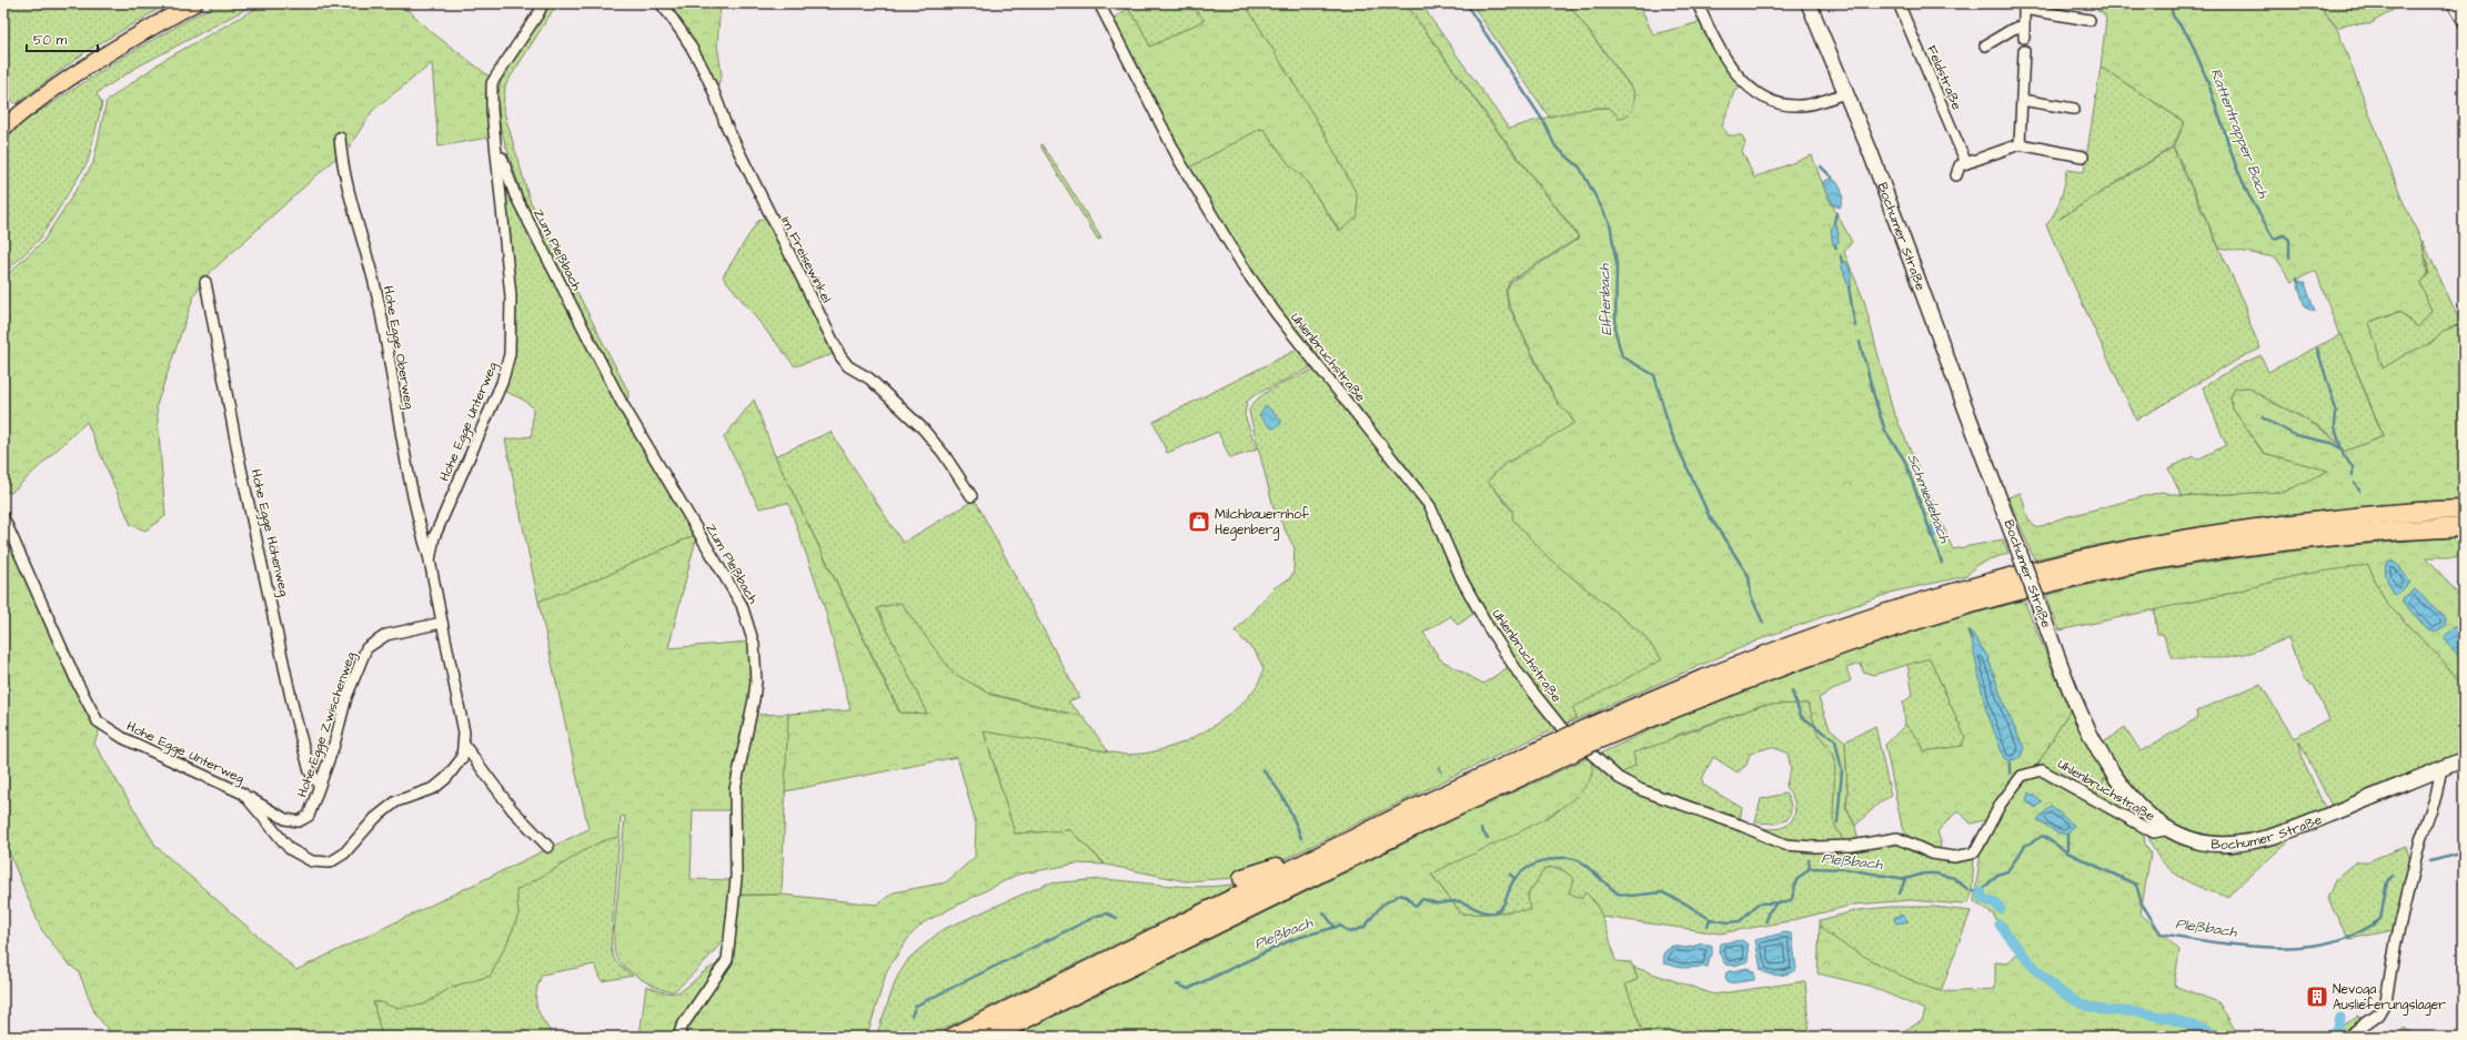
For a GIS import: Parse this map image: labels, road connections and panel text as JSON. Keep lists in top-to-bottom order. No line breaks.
{"streets":{"main road":["Bochumer Straße"],"street":["Feldstraße","Zum Pleßbach","Im Freisewinkel","Hohe Egge Oberweg","Uhlenbruchstraße","Hohe Egge Unterweg","Hohe Egge Höhenweg","Hohe Egge Zwischenweg"]},"crossings":[["Bochumer Straße","Uhlenbruchstraße"],["Zum Pleßbach","Hohe Egge Unterweg"],["Hohe Egge Oberweg","Hohe Egge Unterweg"],["Hohe Egge Unterweg","Hohe Egge Zwischenweg"],["Hohe Egge Höhenweg","Hohe Egge Zwischenweg"]],"water":["Rattentrapper Bach","Elftenbach","Schmiedebach","Pleßbach"],"places":{"shop":["Milchbauernhof Hegenberg"],"building":["Nevoga Auslieferungslager"]},"scale_bar":"50 m"}
